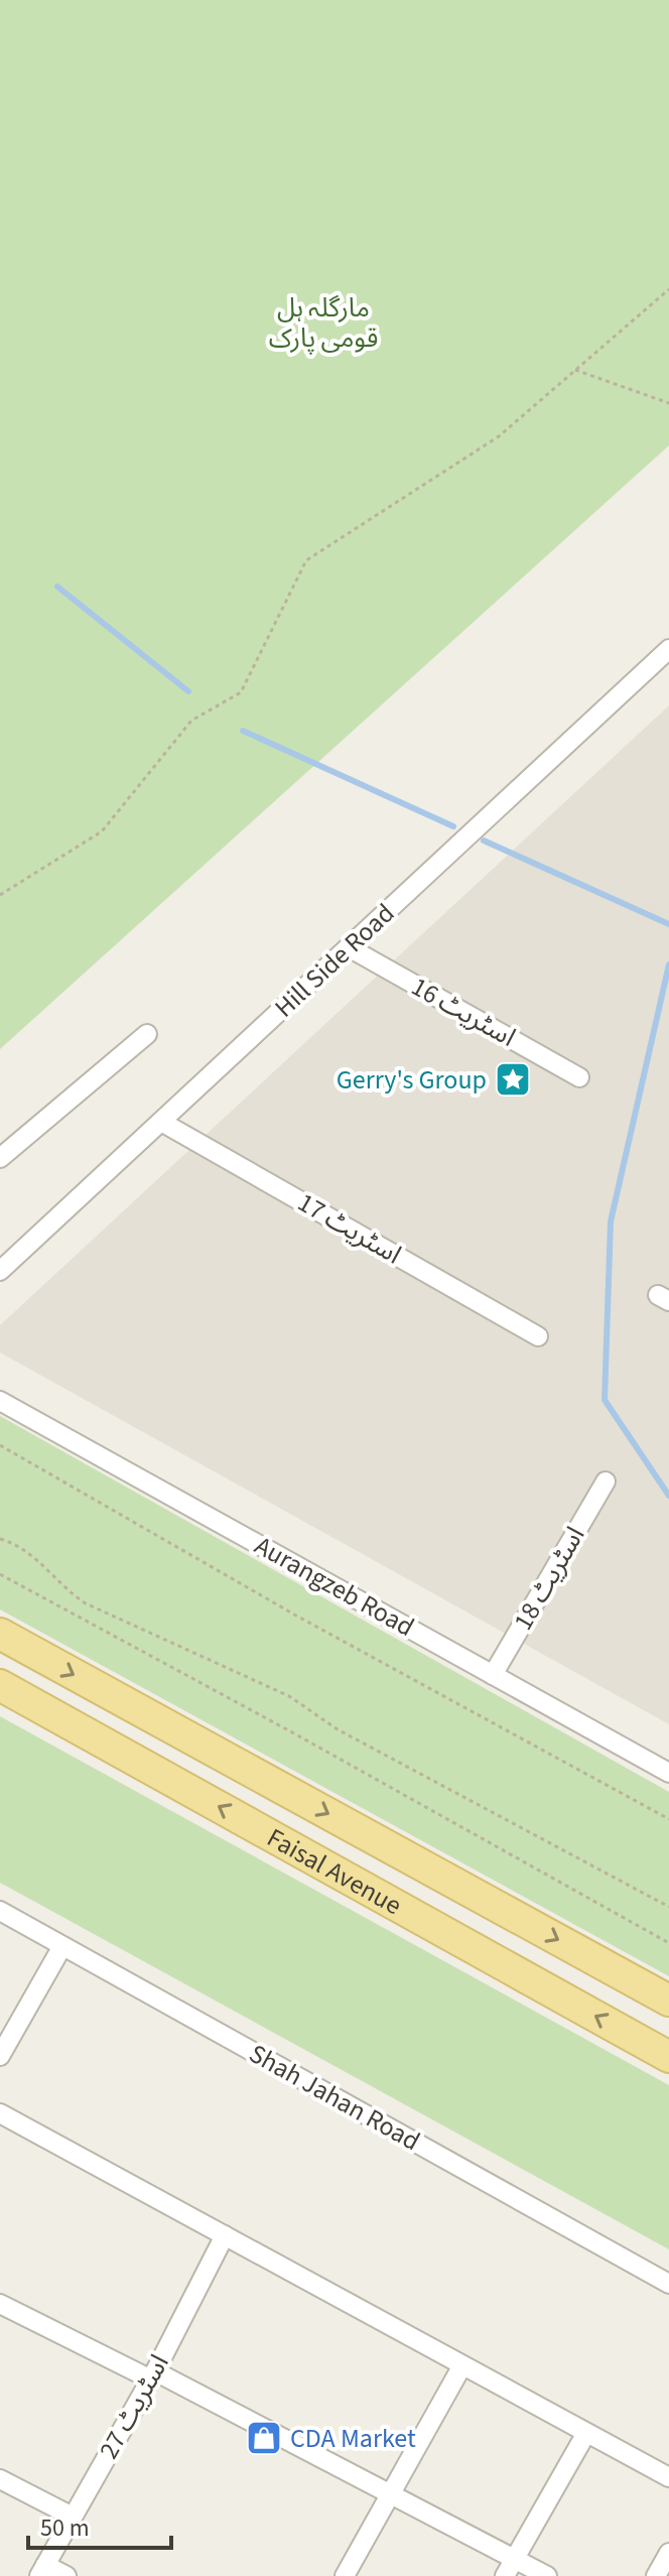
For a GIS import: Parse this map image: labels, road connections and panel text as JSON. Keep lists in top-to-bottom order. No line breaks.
{"streets":{"main road":["Faisal Avenue"],"street":["Hill Side Road","اسٹریٹ 16","اسٹریٹ 17","اسٹریٹ 18","Aurangzeb Road","Shah Jahan Road","اسٹریٹ 27"]},"crossings":[["Hill Side Road","اسٹریٹ 16"],["Hill Side Road","اسٹریٹ 17"],["اسٹریٹ 18","Aurangzeb Road"]],"parks":["مارگلہ ہل قومی پارک"],"places":{"place":["Gerry's Group"],"shop":["CDA Market"]},"scale_bar":"50 m"}
